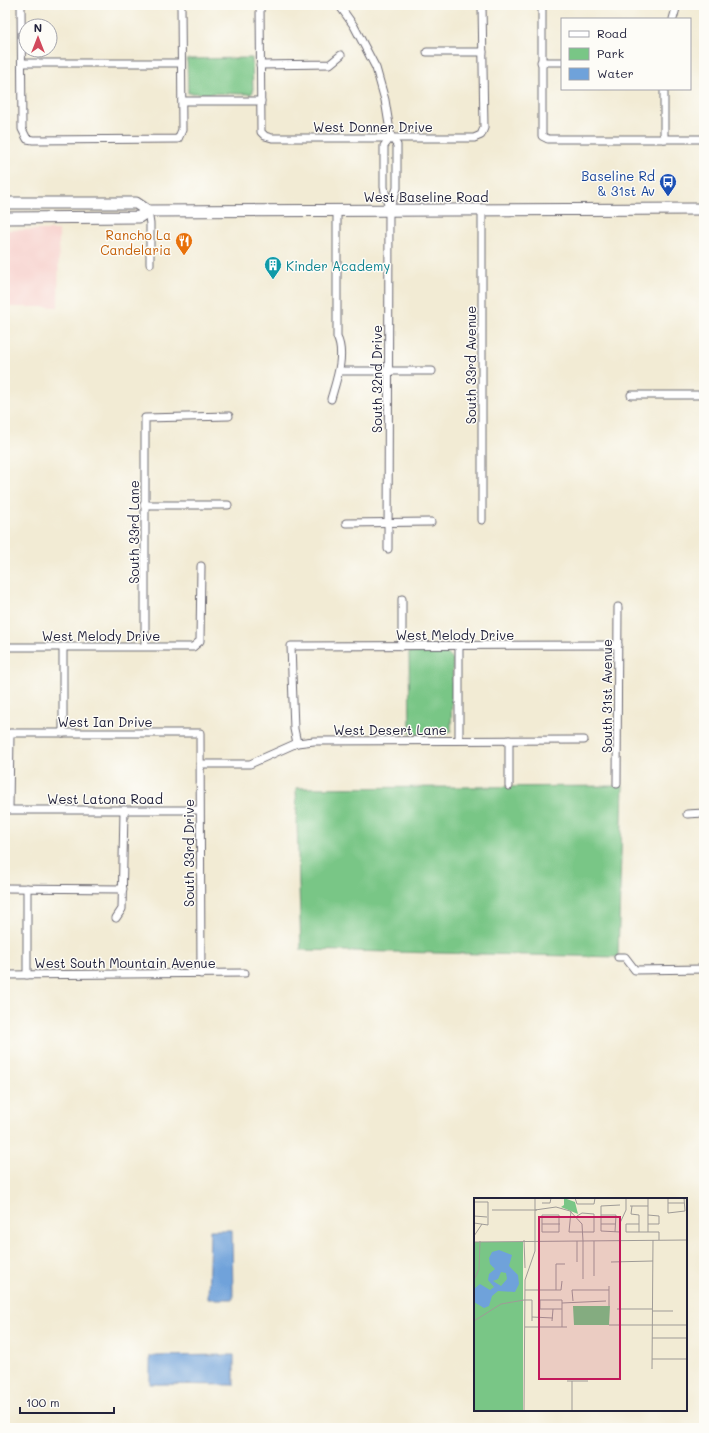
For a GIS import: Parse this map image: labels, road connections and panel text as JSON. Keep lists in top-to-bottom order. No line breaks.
{"streets":{"main road":["West Baseline Road"],"street":["West Donner Drive","South 33rd Avenue","South 32nd Drive","South 33rd Lane","West Melody Drive","South 31st Avenue","West Ian Drive","West Desert Lane","West Latona Road","South 33rd Drive","West South Mountain Avenue"]},"crossings":[["West Baseline Road","South 33rd Avenue"],["West Baseline Road","South 32nd Drive"],["South 33rd Lane","West Melody Drive"],["West Melody Drive","South 31st Avenue"],["West Melody Drive","West Desert Lane"],["West Ian Drive","West Latona Road"],["West Ian Drive","South 33rd Drive"],["West Desert Lane","South 33rd Drive"],["West Latona Road","South 33rd Drive"],["South 33rd Drive","West South Mountain Avenue"]],"places":{"bus stop":["Baseline Rd & 31st Av"],"restaurant":["Rancho La Candelaria"],"building":["Kinder Academy"]},"legend":["Road","Park","Water"],"scale_bar":"100 m","north":"top"}
